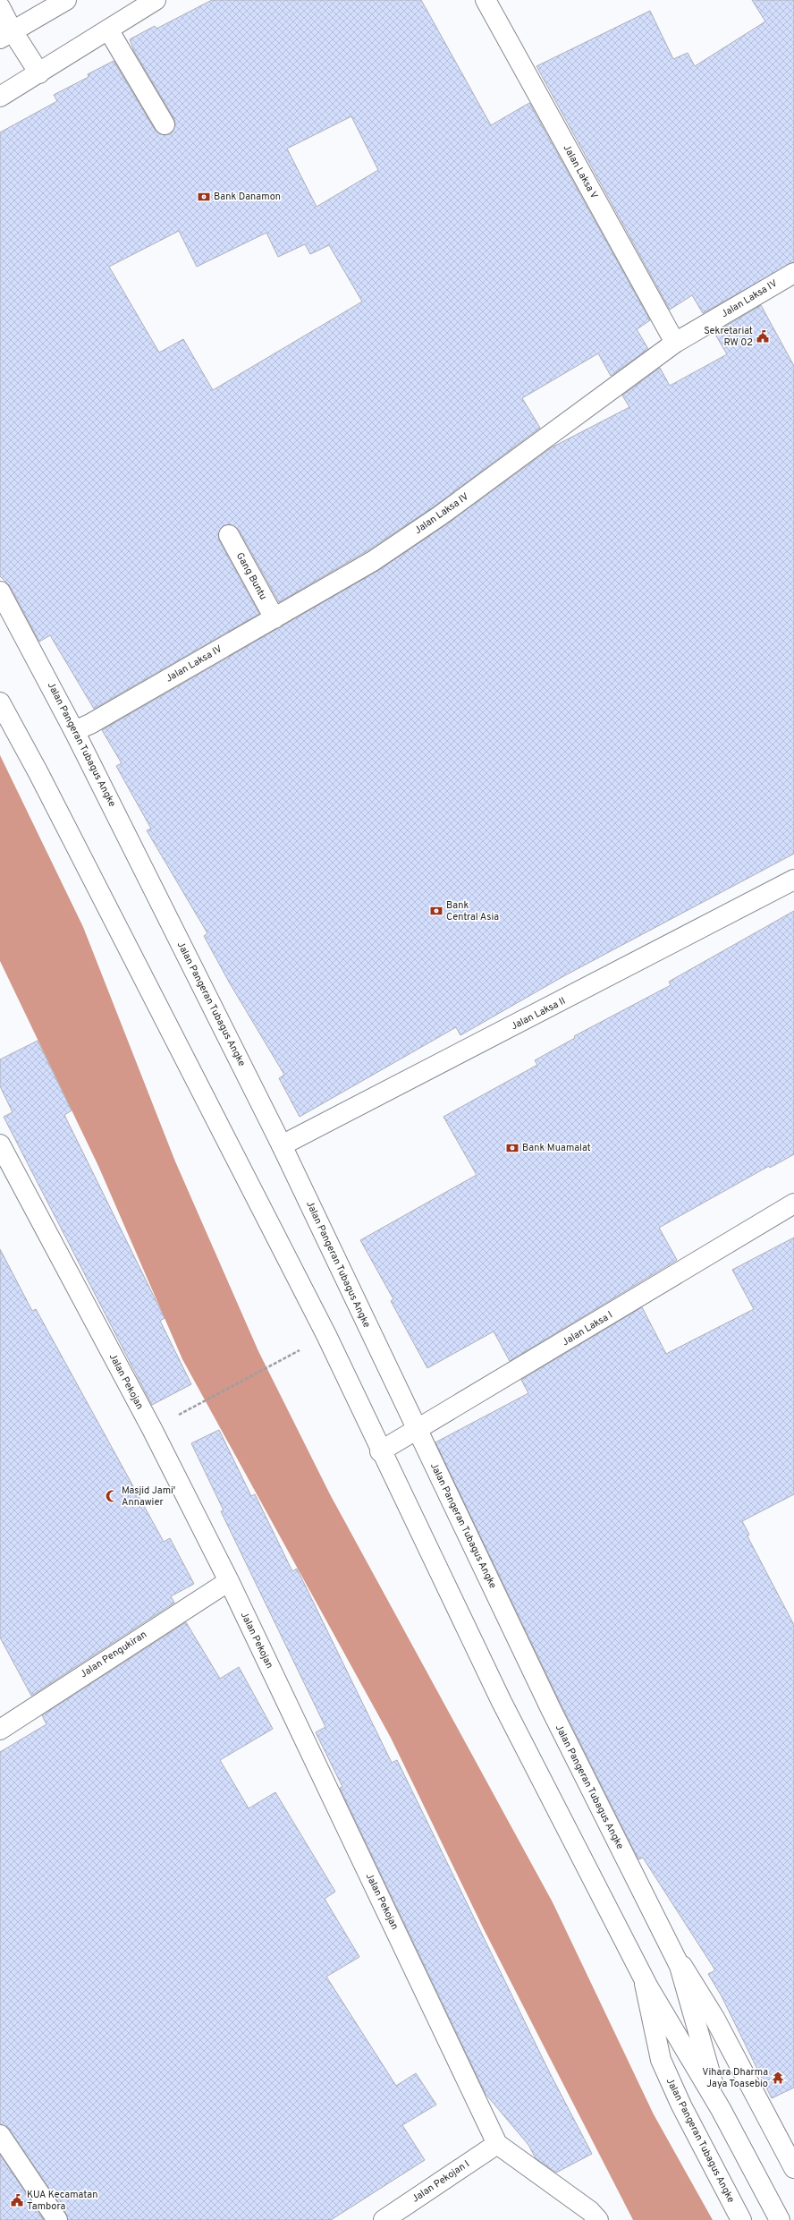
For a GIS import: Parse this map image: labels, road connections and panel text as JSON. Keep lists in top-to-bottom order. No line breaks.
{"streets":{"street":["Jalan Laksa V","Jalan Laksa IV","Gang Buntu","Jalan Pangeran Tubagus Angke","Jalan Laksa II","Jalan Laksa I","Jalan Pekojan","Jalan Pengukiran","Jalan Pekojan I"]},"crossings":[["Jalan Laksa V","Jalan Laksa IV"],["Jalan Laksa IV","Gang Buntu"],["Jalan Laksa IV","Jalan Pangeran Tubagus Angke"],["Jalan Pangeran Tubagus Angke","Jalan Laksa II"],["Jalan Pangeran Tubagus Angke","Jalan Laksa I"],["Jalan Pekojan","Jalan Pengukiran"],["Jalan Pekojan","Jalan Pekojan I"]],"places":{"bank":["Bank Danamon","Bank Central Asia","Bank Muamalat"],"public building":["Sekretariat RW 02","KUA Kecamatan Tambora"],"mosque":["Masjid Jami' Annawier"],"temple":["Vihara Dharma Jaya Toasebio"]}}
